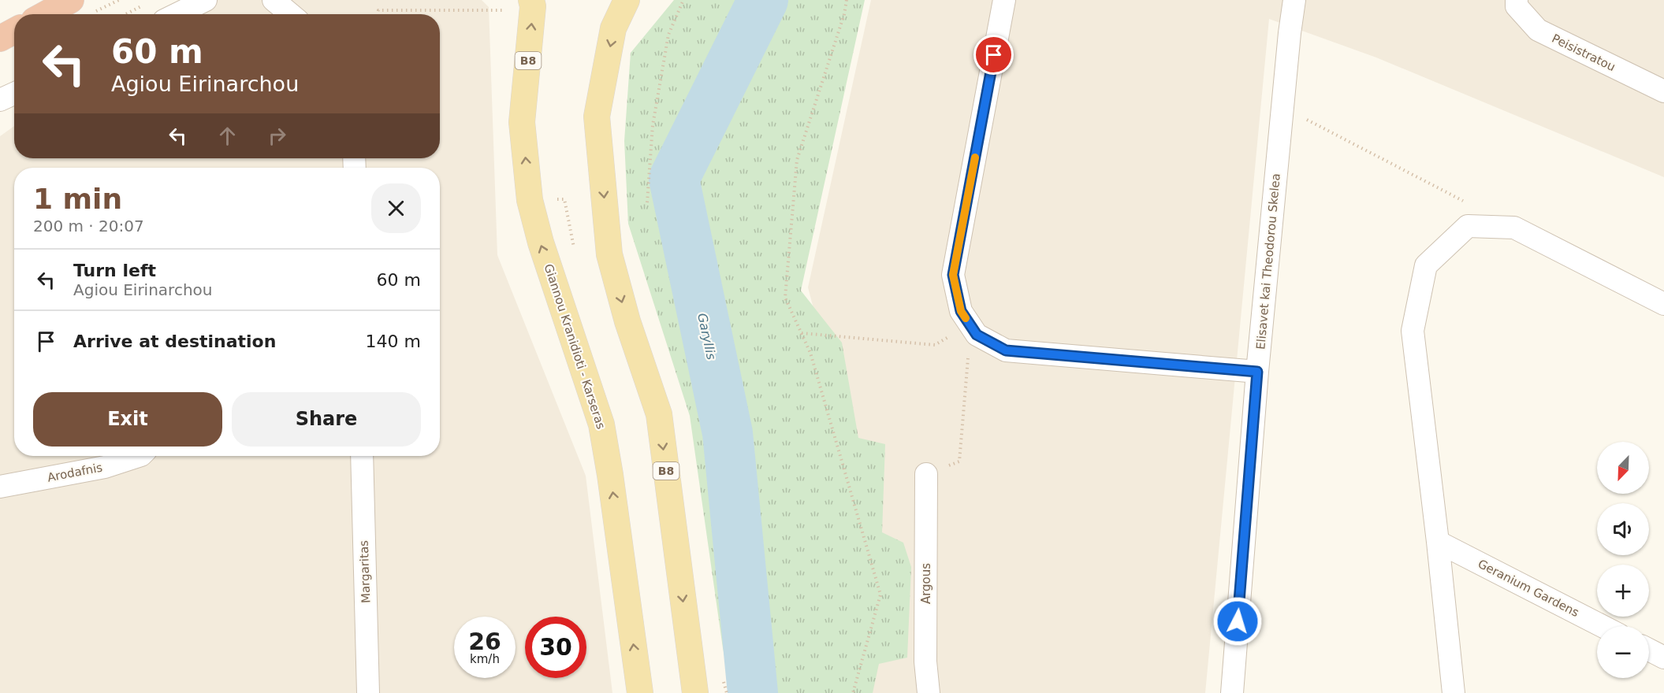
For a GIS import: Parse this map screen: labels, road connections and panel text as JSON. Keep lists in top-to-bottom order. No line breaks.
{"streets":{"main road":["B8","Giannou Kranidioti - Karseras"],"street":["Peisistratou","Elisavet kai Theodorou Skelea","Arodafnis","Margaritas","Argous","Geranium Gardens"]},"water":["Garyllis"],"north":"bottom left","page":{"turn":["60 m","Agiou Eirinarchou"],"heading":["1 min","200 m · 20:07"],"list":[{"name":"Turn left","note":"Agiou Eirinarchou","value":"60 m"},{"name":"Arrive at destination","value":"140 m"}],"buttons":["Exit","Share"],"map_buttons":["+","−"],"speed":"26 km/h","limit":"30"}}
